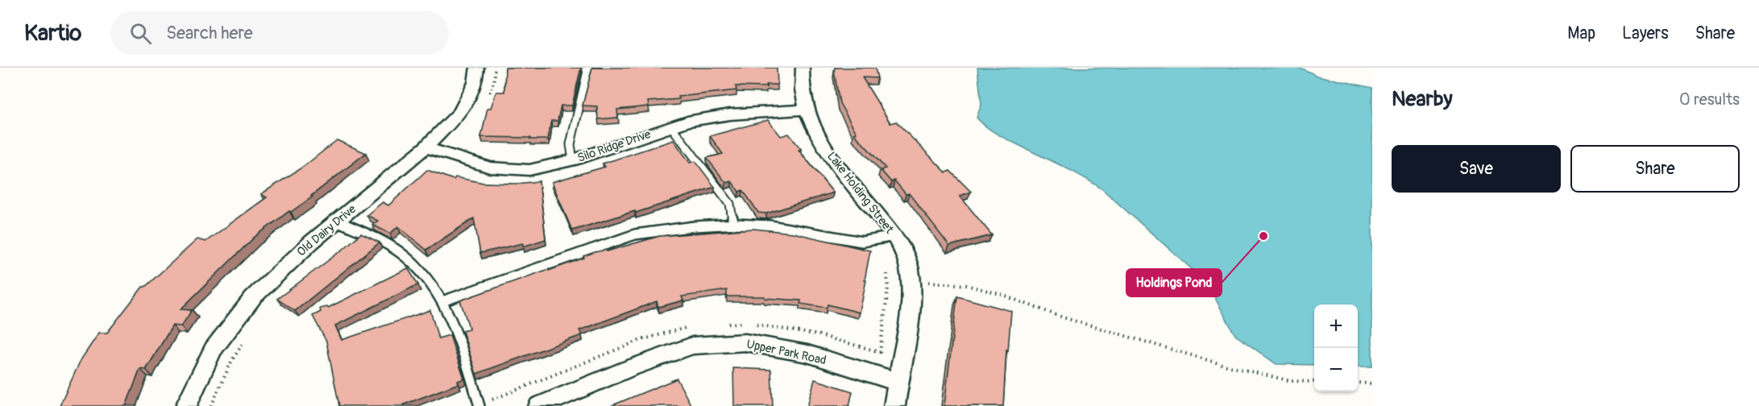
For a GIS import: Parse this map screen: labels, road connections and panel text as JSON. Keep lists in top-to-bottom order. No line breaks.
{"streets":{"street":["Silo Ridge Drive","Lake Holding Street","Old Dairy Drive","Upper Park Road"]},"crossings":[["Silo Ridge Drive","Lake Holding Street"],["Silo Ridge Drive","Old Dairy Drive"],["Lake Holding Street","Upper Park Road"]],"places":["Holdings Pond"],"page":{"header":"Kartio","search":"Search here","nav":["Map","Layers","Share"],"heading":["Nearby","0 results"],"buttons":["Save","Share"],"map_buttons":["+","−"]}}
